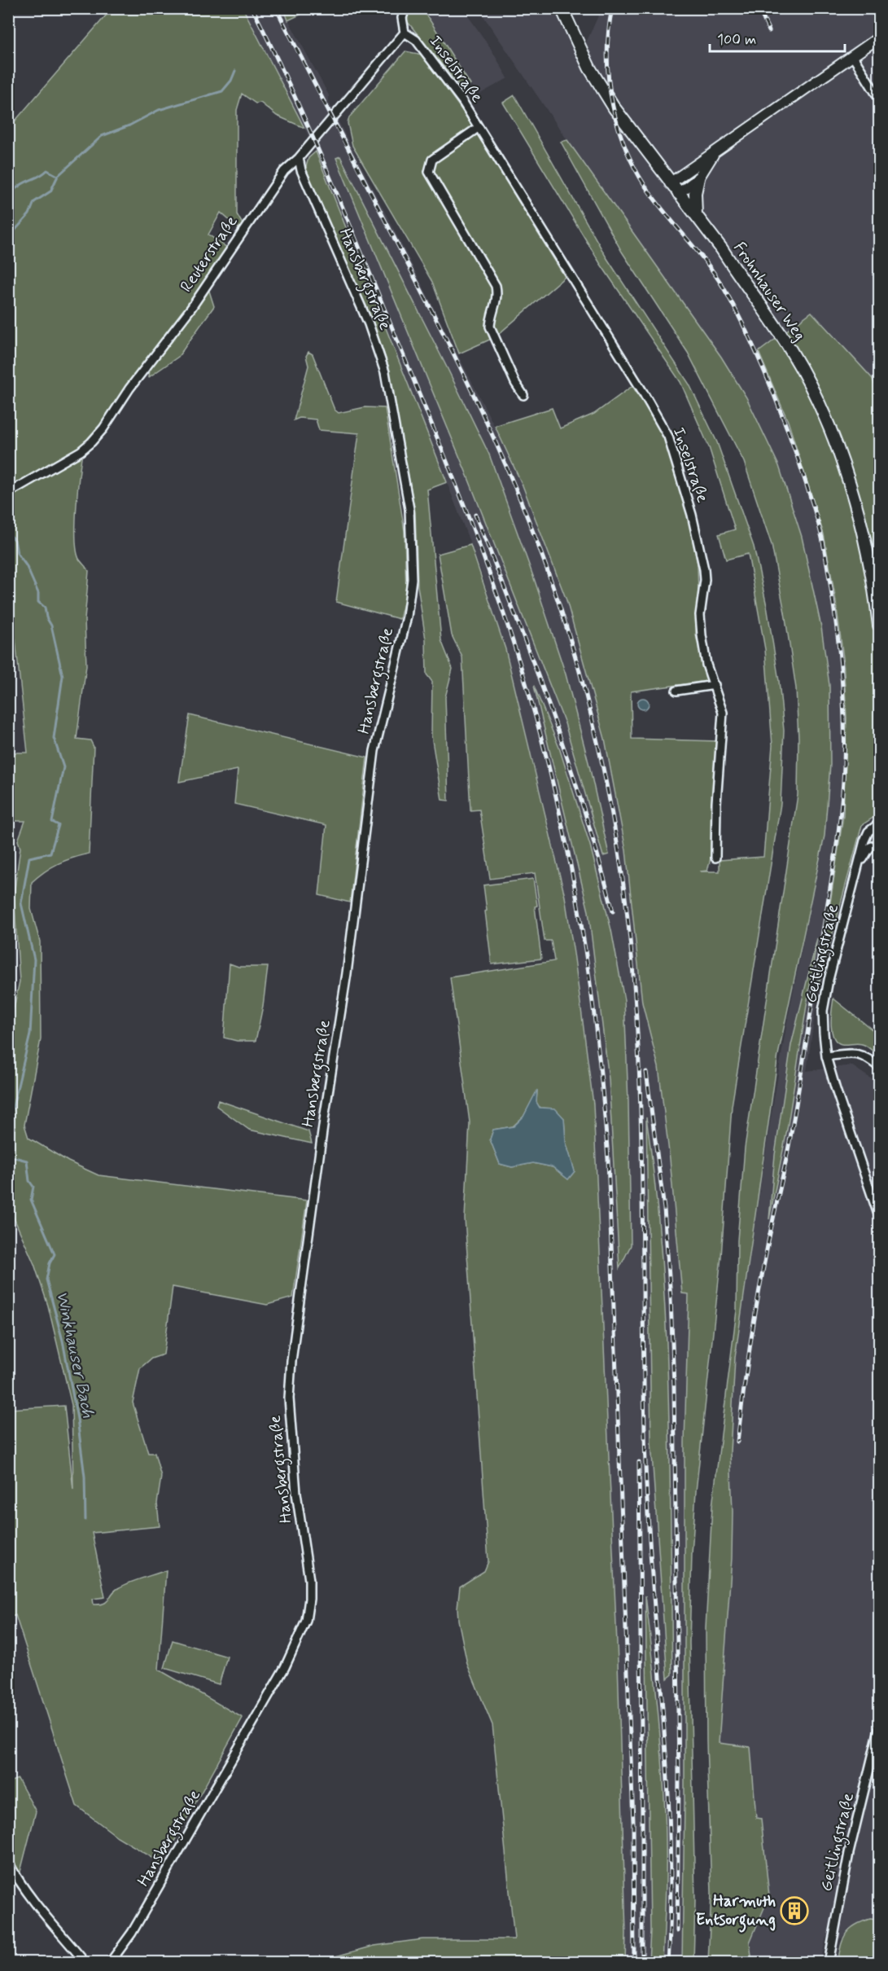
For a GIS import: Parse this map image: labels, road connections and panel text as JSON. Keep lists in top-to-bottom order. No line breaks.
{"streets":{"main road":["Frohnhauser Weg"],"street":["Inselstraße","Reuterstraße","Hansbergstraße","Geitlingstraße"]},"crossings":[["Inselstraße","Reuterstraße"],["Reuterstraße","Hansbergstraße"]],"water":["Winkhauser Bach"],"places":{"building":["Harmuth Entsorgung"]},"scale_bar":"100 m"}
